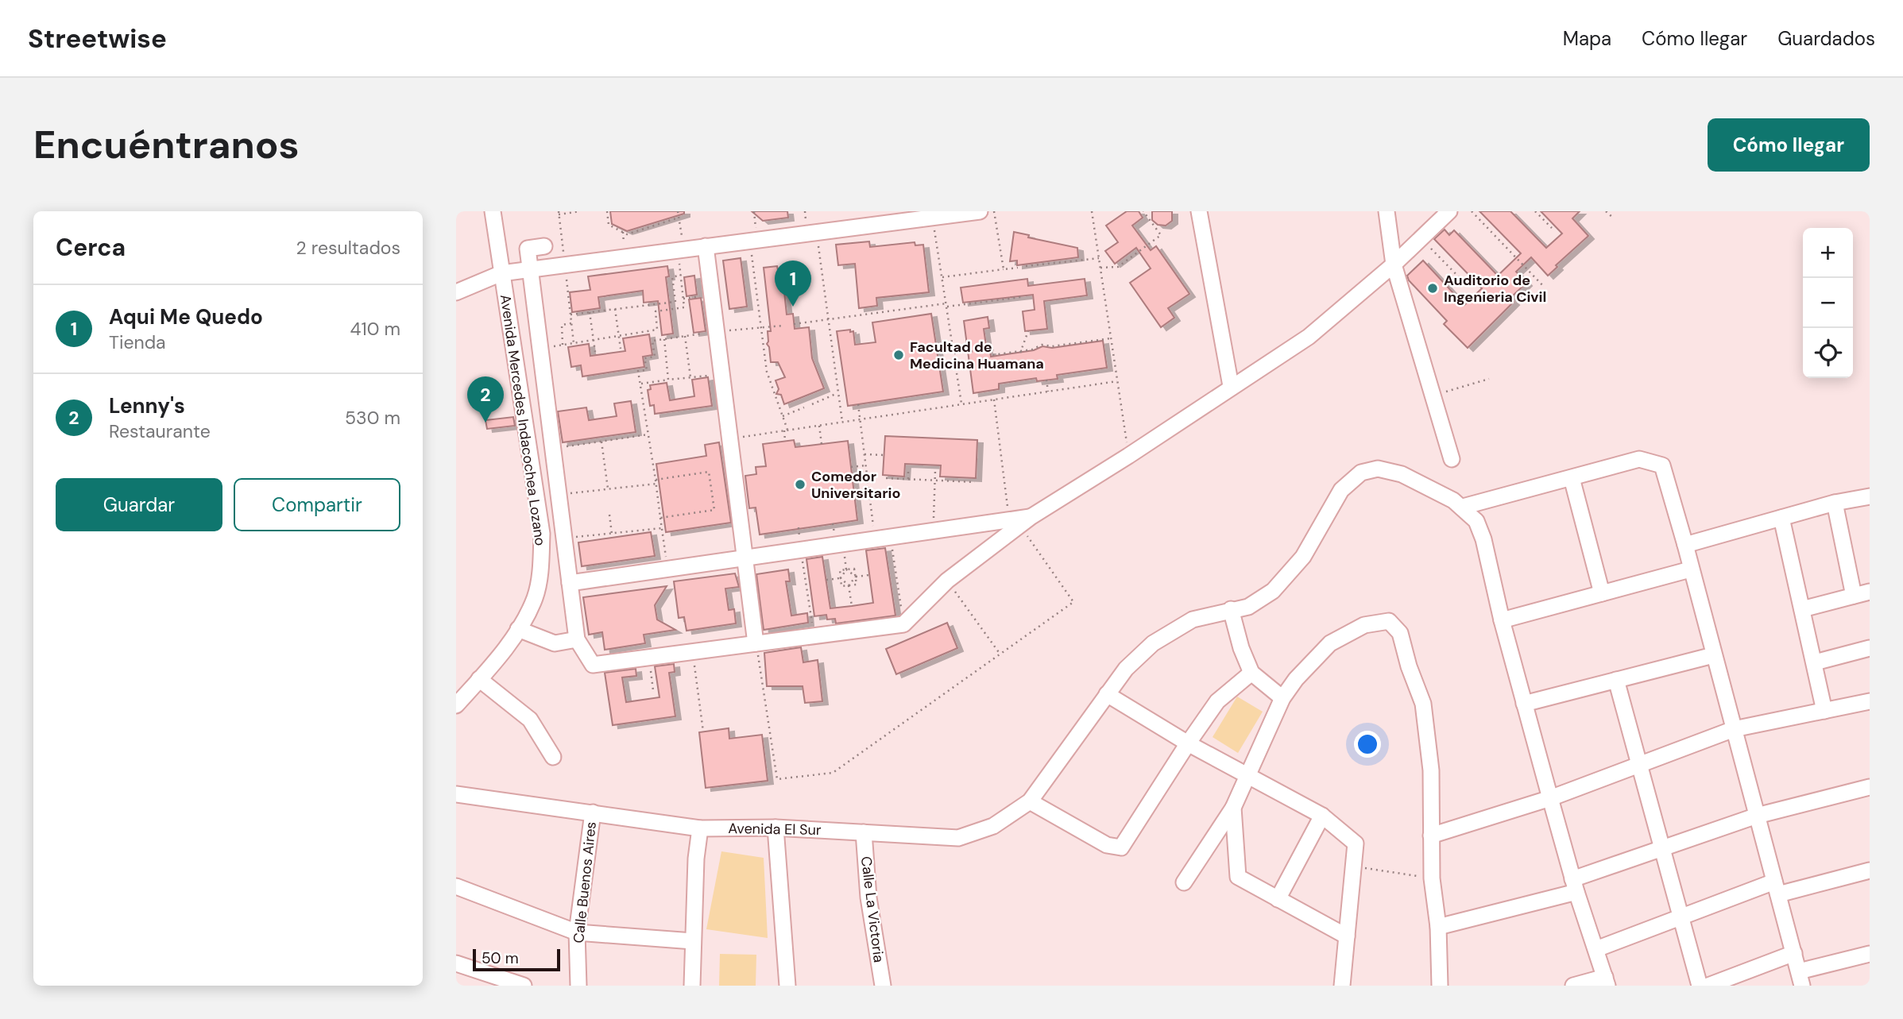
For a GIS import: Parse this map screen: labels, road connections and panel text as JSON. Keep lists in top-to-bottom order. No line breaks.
{"streets":{"street":["Avenida Mercedes Indacochea Lozano","Avenida El Sur","Calle Buenos Aires","Calle La Victoria"]},"crossings":[["Avenida El Sur","Calle Buenos Aires"],["Avenida El Sur","Calle La Victoria"]],"places":["Auditorio de Ingenieria Civil","Facultad de Medicina Huamana","Comedor Universitario"],"scale_bar":"50 m","page":{"header":"Streetwise","nav":["Mapa","Cómo llegar","Guardados"],"buttons":["Cómo llegar",["Guardar","Compartir"]],"title":"Encuéntranos","heading":["Cerca","2 resultados"],"map_buttons":["+","−"],"pins":["1","2"],"list":[{"mark":"1","name":"Aqui Me Quedo","note":"Tienda","value":"410 m"},{"mark":"2","name":"Lenny's","note":"Restaurante","value":"530 m"}],"scale":"50 m"}}
